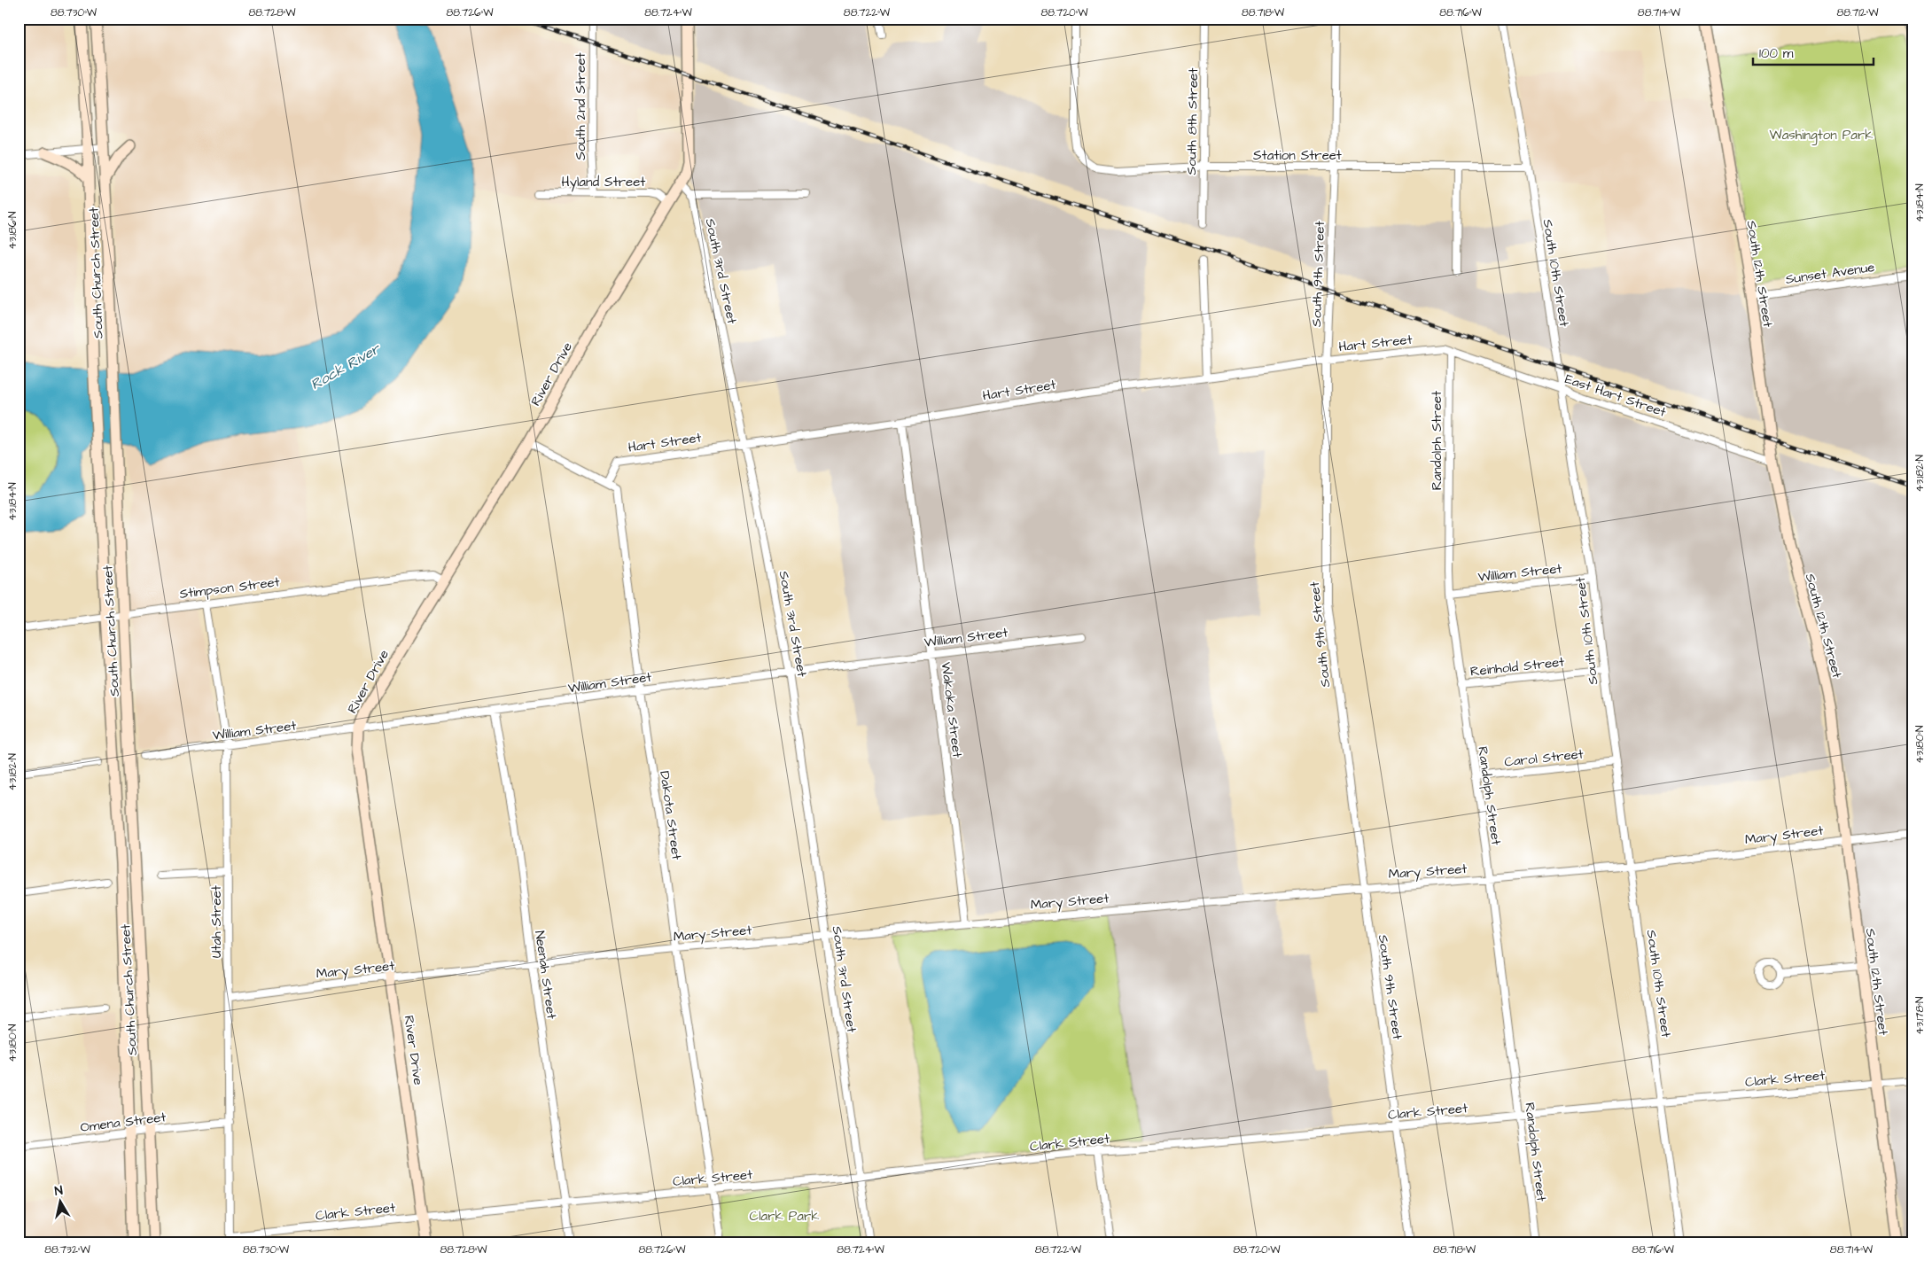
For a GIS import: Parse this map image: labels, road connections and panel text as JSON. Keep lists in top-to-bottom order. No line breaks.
{"streets":{"street":["South 2nd Street","South 8th Street","Station Street","Hyland Street","South 3rd Street","South Church Street","South 10th Street","Sunset Avenue","South 9th Street","South 12th Street","Hart Street","River Drive","East Hart Street","Randolph Street","William Street","Stimpson Street","Reinhold Street","Wakoka Street","Carol Street","Dakota Street","Mary Street","Utah Street","Neenah Street","Clark Street","Omena Street"]},"crossings":[["South 2nd Street","Hyland Street"],["South 8th Street","Station Street"],["Station Street","South 10th Street"],["Station Street","South 9th Street"],["Hyland Street","River Drive"],["South 3rd Street","Hart Street"],["South 3rd Street","William Street"],["South 3rd Street","Mary Street"],["South 3rd Street","Clark Street"],["South Church Street","Stimpson Street"],["South Church Street","Omena Street"],["South 10th Street","East Hart Street"],["South 10th Street","William Street"],["South 10th Street","Reinhold Street"],["South 10th Street","Carol Street"],["South 10th Street","Mary Street"],["South 10th Street","Clark Street"],["Sunset Avenue","South 12th Street"],["South 9th Street","Hart Street"],["South 9th Street","Mary Street"],["South 9th Street","Clark Street"],["South 12th Street","East Hart Street"],["South 12th Street","Mary Street"],["South 12th Street","Clark Street"],["Hart Street","East Hart Street"],["Hart Street","Randolph Street"],["Hart Street","Wakoka Street"],["Hart Street","Dakota Street"],["River Drive","William Street"],["River Drive","Stimpson Street"],["River Drive","Dakota Street"],["River Drive","Mary Street"],["River Drive","Clark Street"],["East Hart Street","Randolph Street"],["Randolph Street","William Street"],["Randolph Street","Reinhold Street"],["Randolph Street","Carol Street"],["Randolph Street","Mary Street"],["Randolph Street","Clark Street"],["William Street","Wakoka Street"],["William Street","Dakota Street"],["William Street","Utah Street"],["William Street","Neenah Street"],["Stimpson Street","Utah Street"],["Wakoka Street","Mary Street"],["Dakota Street","Mary Street"],["Dakota Street","Clark Street"],["Mary Street","Utah Street"],["Mary Street","Neenah Street"],["Utah Street","Clark Street"],["Utah Street","Omena Street"],["Neenah Street","Clark Street"]],"water":["Rock River"],"parks":["Washington Park","Clark Park"],"scale_bar":"100 m","north":"top","coordinates":["88.730°W","88.728°W","88.726°W","88.724°W","88.722°W","88.720°W","88.718°W","88.716°W","88.714°W","88.712°W","43.184°N","43.186°N","43.182°N","43.180°N","43.178°N","88.732°W"]}
